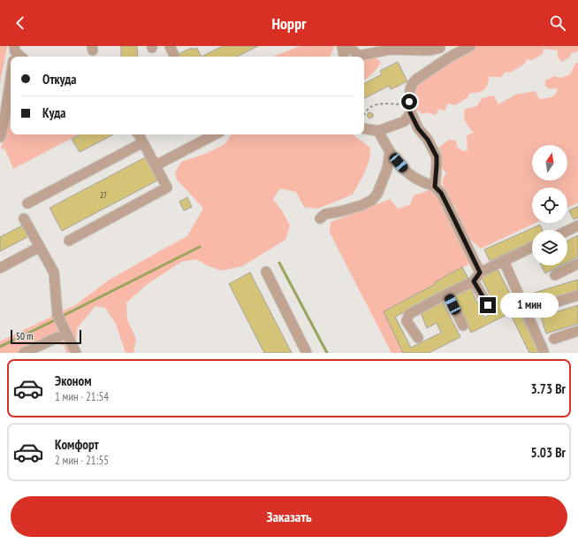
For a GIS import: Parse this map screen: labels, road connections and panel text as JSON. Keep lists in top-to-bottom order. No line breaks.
{"house_numbers":["27"],"scale_bar":"50 m","north":"top","page":{"header":"Hoppr","banner":["Откуда","Куда"],"bubble":"1 мин","scale":"50 m","list":[{"name":"Эконом","note":"1 мин · 21:54","value":"3.73 Br"},{"name":"Комфорт","note":"2 мин · 21:55","value":"5.03 Br"}],"buttons":"Заказать"}}
